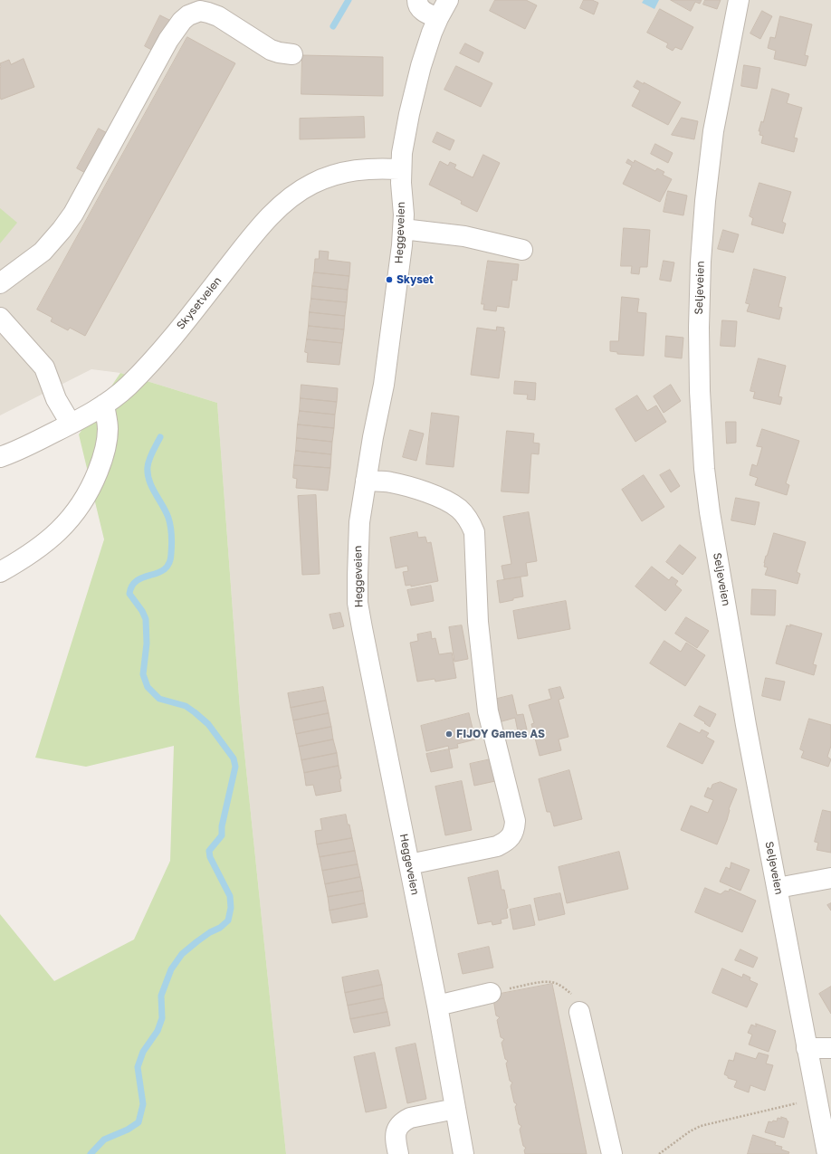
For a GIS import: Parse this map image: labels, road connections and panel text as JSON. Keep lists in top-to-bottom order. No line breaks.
{"streets":{"street":["Heggeveien","Seljeveien","Skysetveien"]},"crossings":[["Heggeveien","Skysetveien"]],"places":["Skyset","FIJOY Games AS"]}
